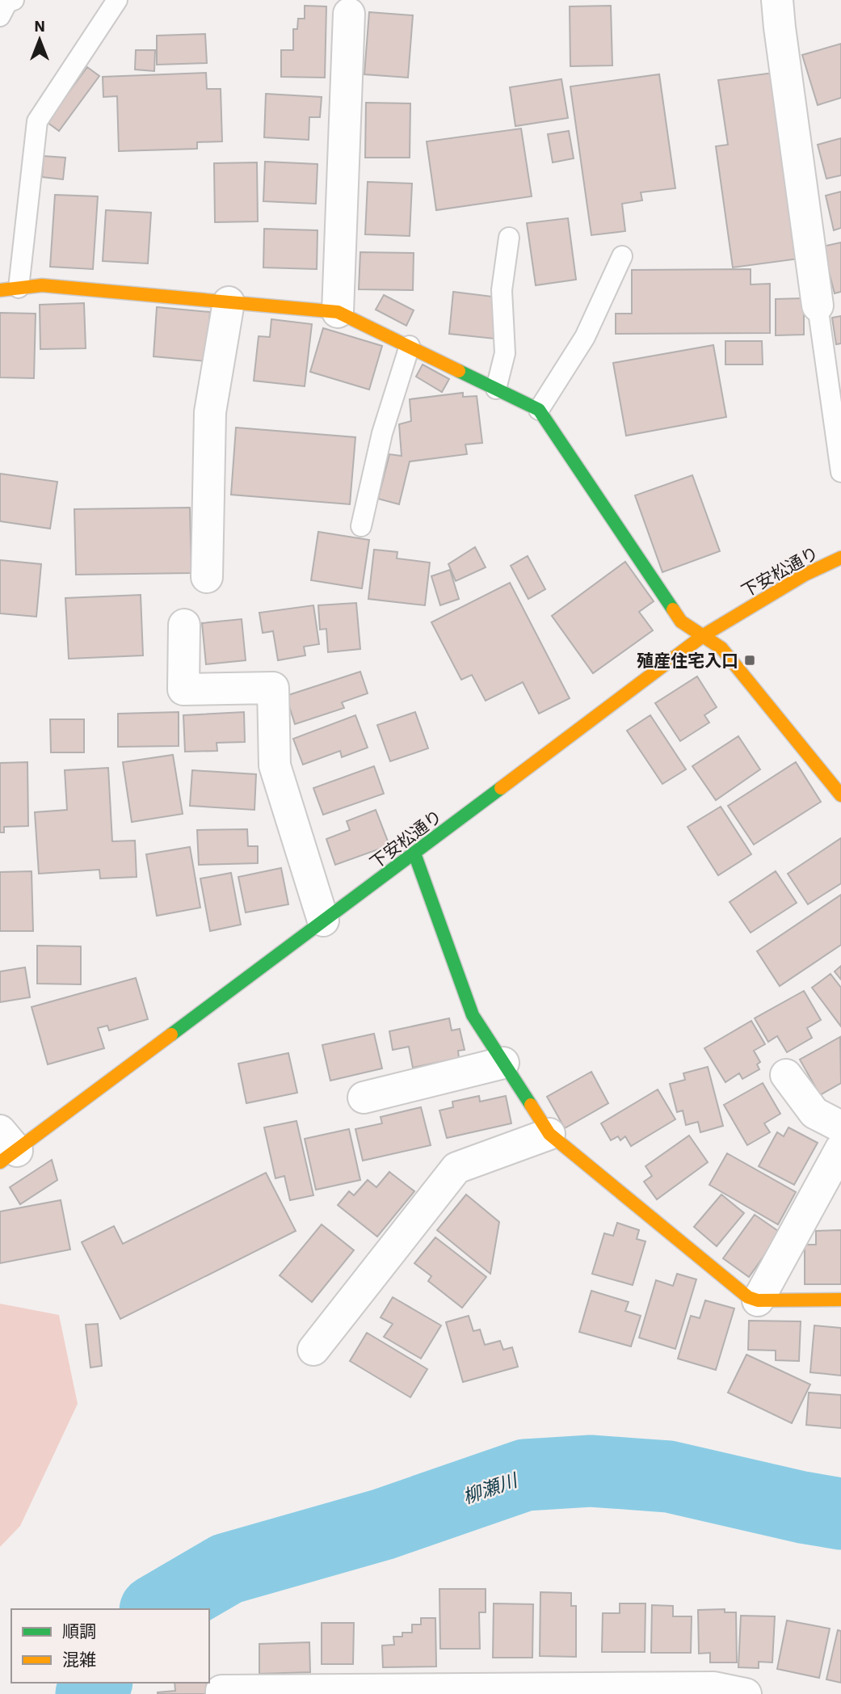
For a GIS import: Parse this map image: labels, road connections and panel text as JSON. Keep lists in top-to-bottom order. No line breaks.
{"streets":{"street":["下安松通り"]},"water":["柳瀬川"],"places":{"transit":["殖産住宅入口"]},"legend":["順調","混雑"],"north":"top"}
